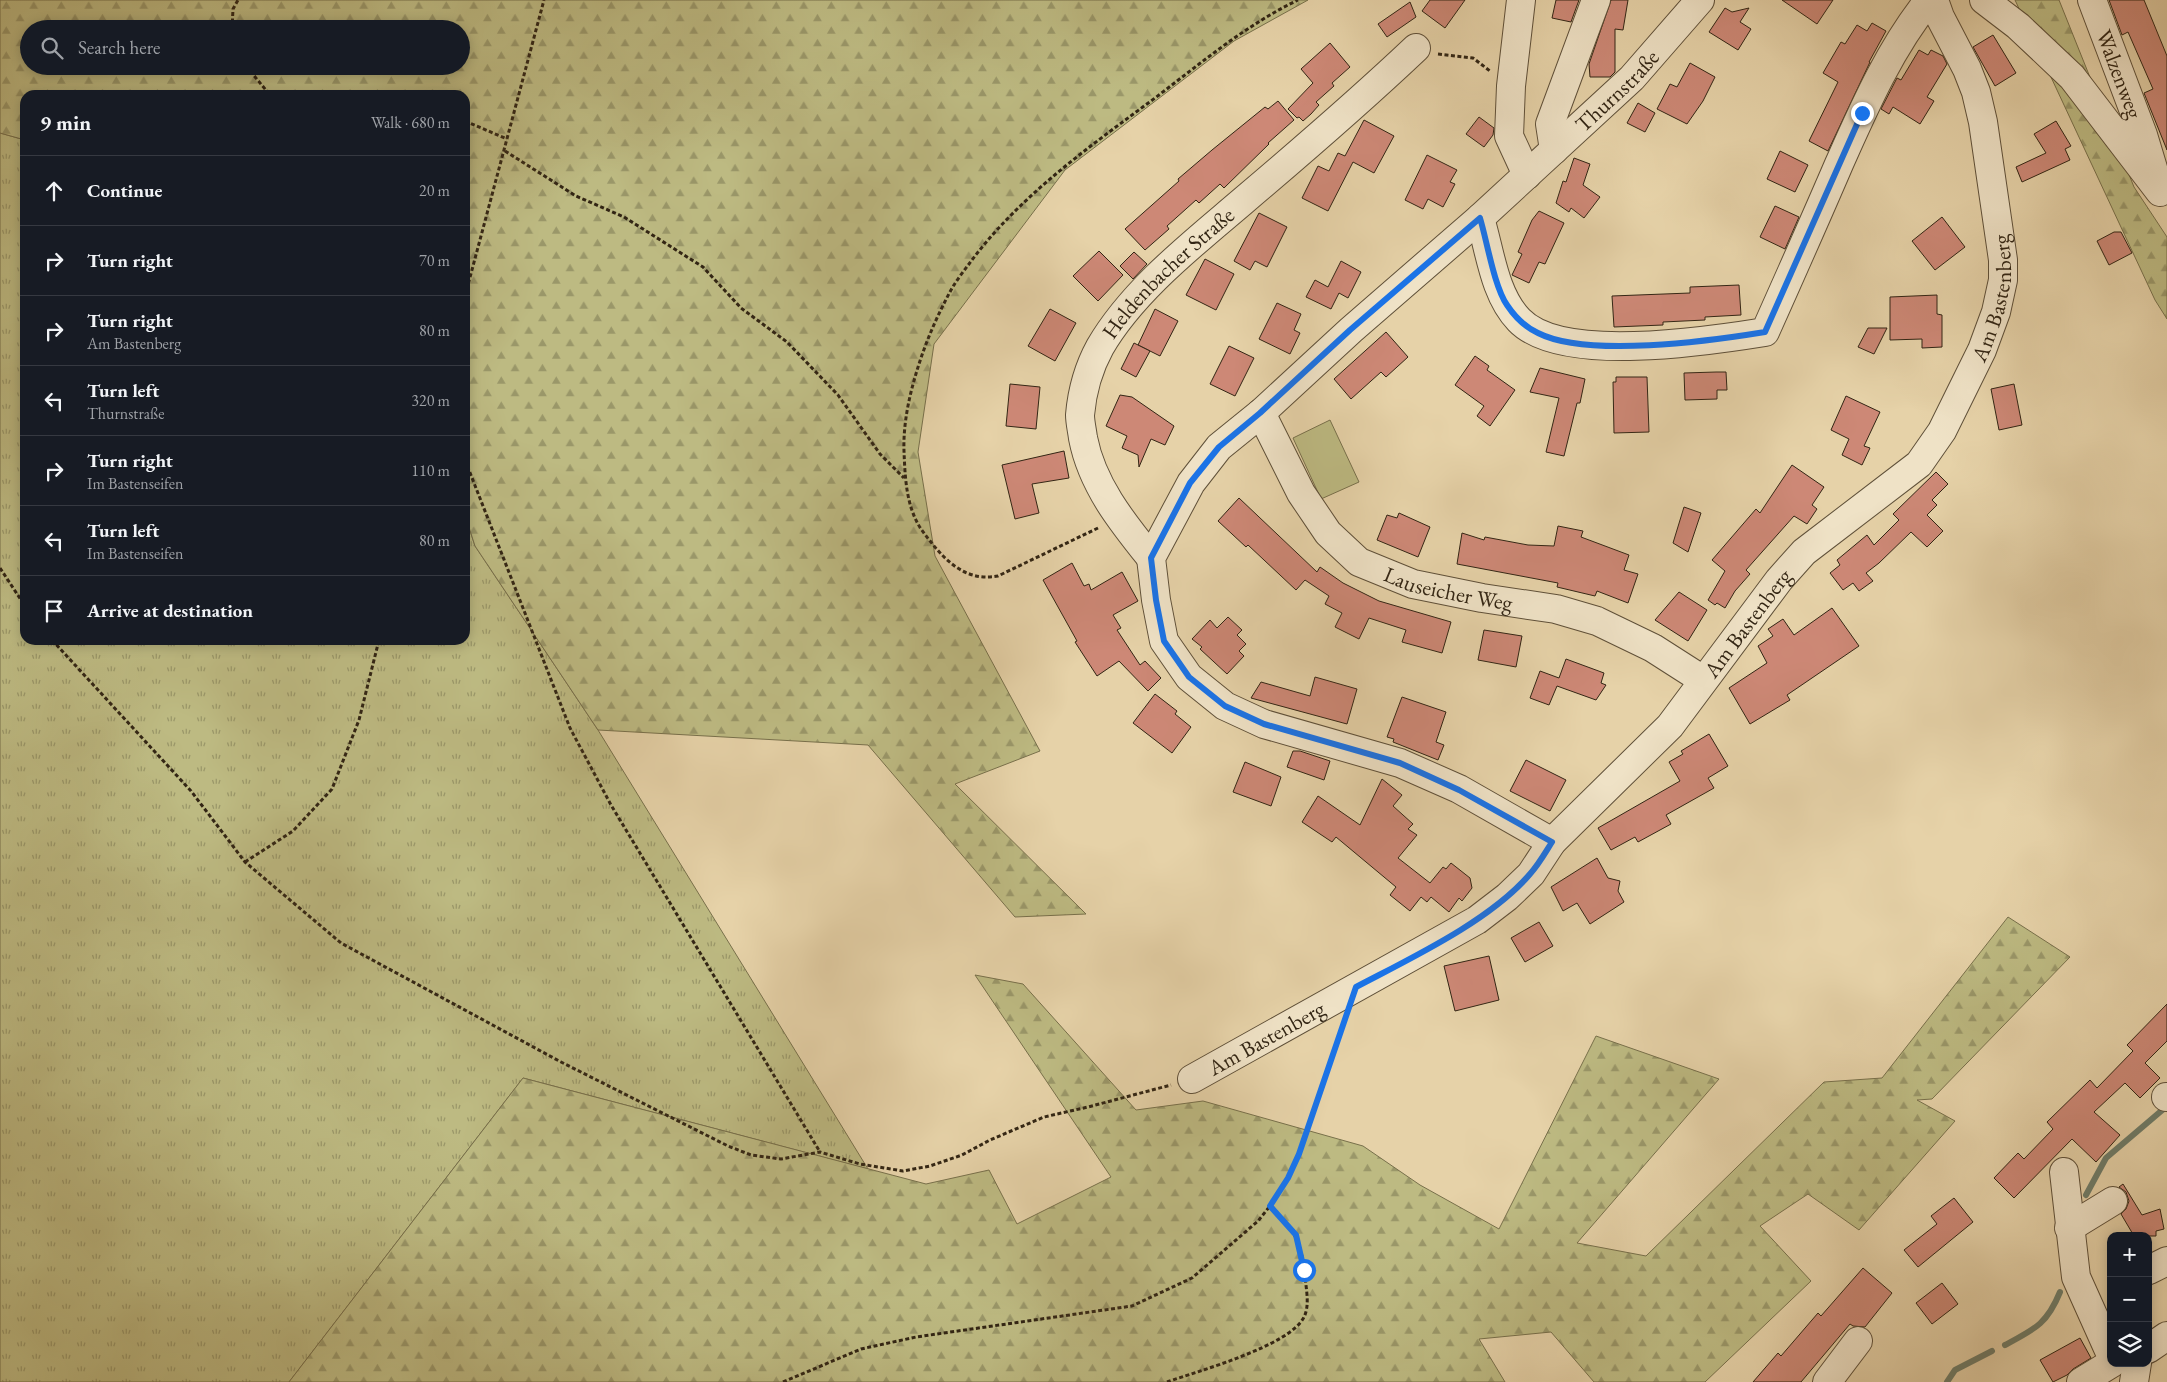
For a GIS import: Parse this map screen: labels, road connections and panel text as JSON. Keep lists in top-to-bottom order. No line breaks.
{"streets":{"street":["Walzenweg","Thurnstraße","Heldenbacher Straße","Am Bastenberg","Lauseicher Weg"]},"crossings":[["Thurnstraße","Heldenbacher Straße"],["Thurnstraße","Lauseicher Weg"],["Am Bastenberg","Lauseicher Weg"]],"page":{"search":"Search here","heading":["9 min","Walk · 680 m"],"list":[["Continue","20 m"],["Turn right","70 m"],["Turn right","Am Bastenberg","80 m"],["Turn left","Thurnstraße","320 m"],["Turn right","Im Bastenseifen","110 m"],["Turn left","Im Bastenseifen","80 m"],"Arrive at destination"],"map_buttons":["+","−"]}}
